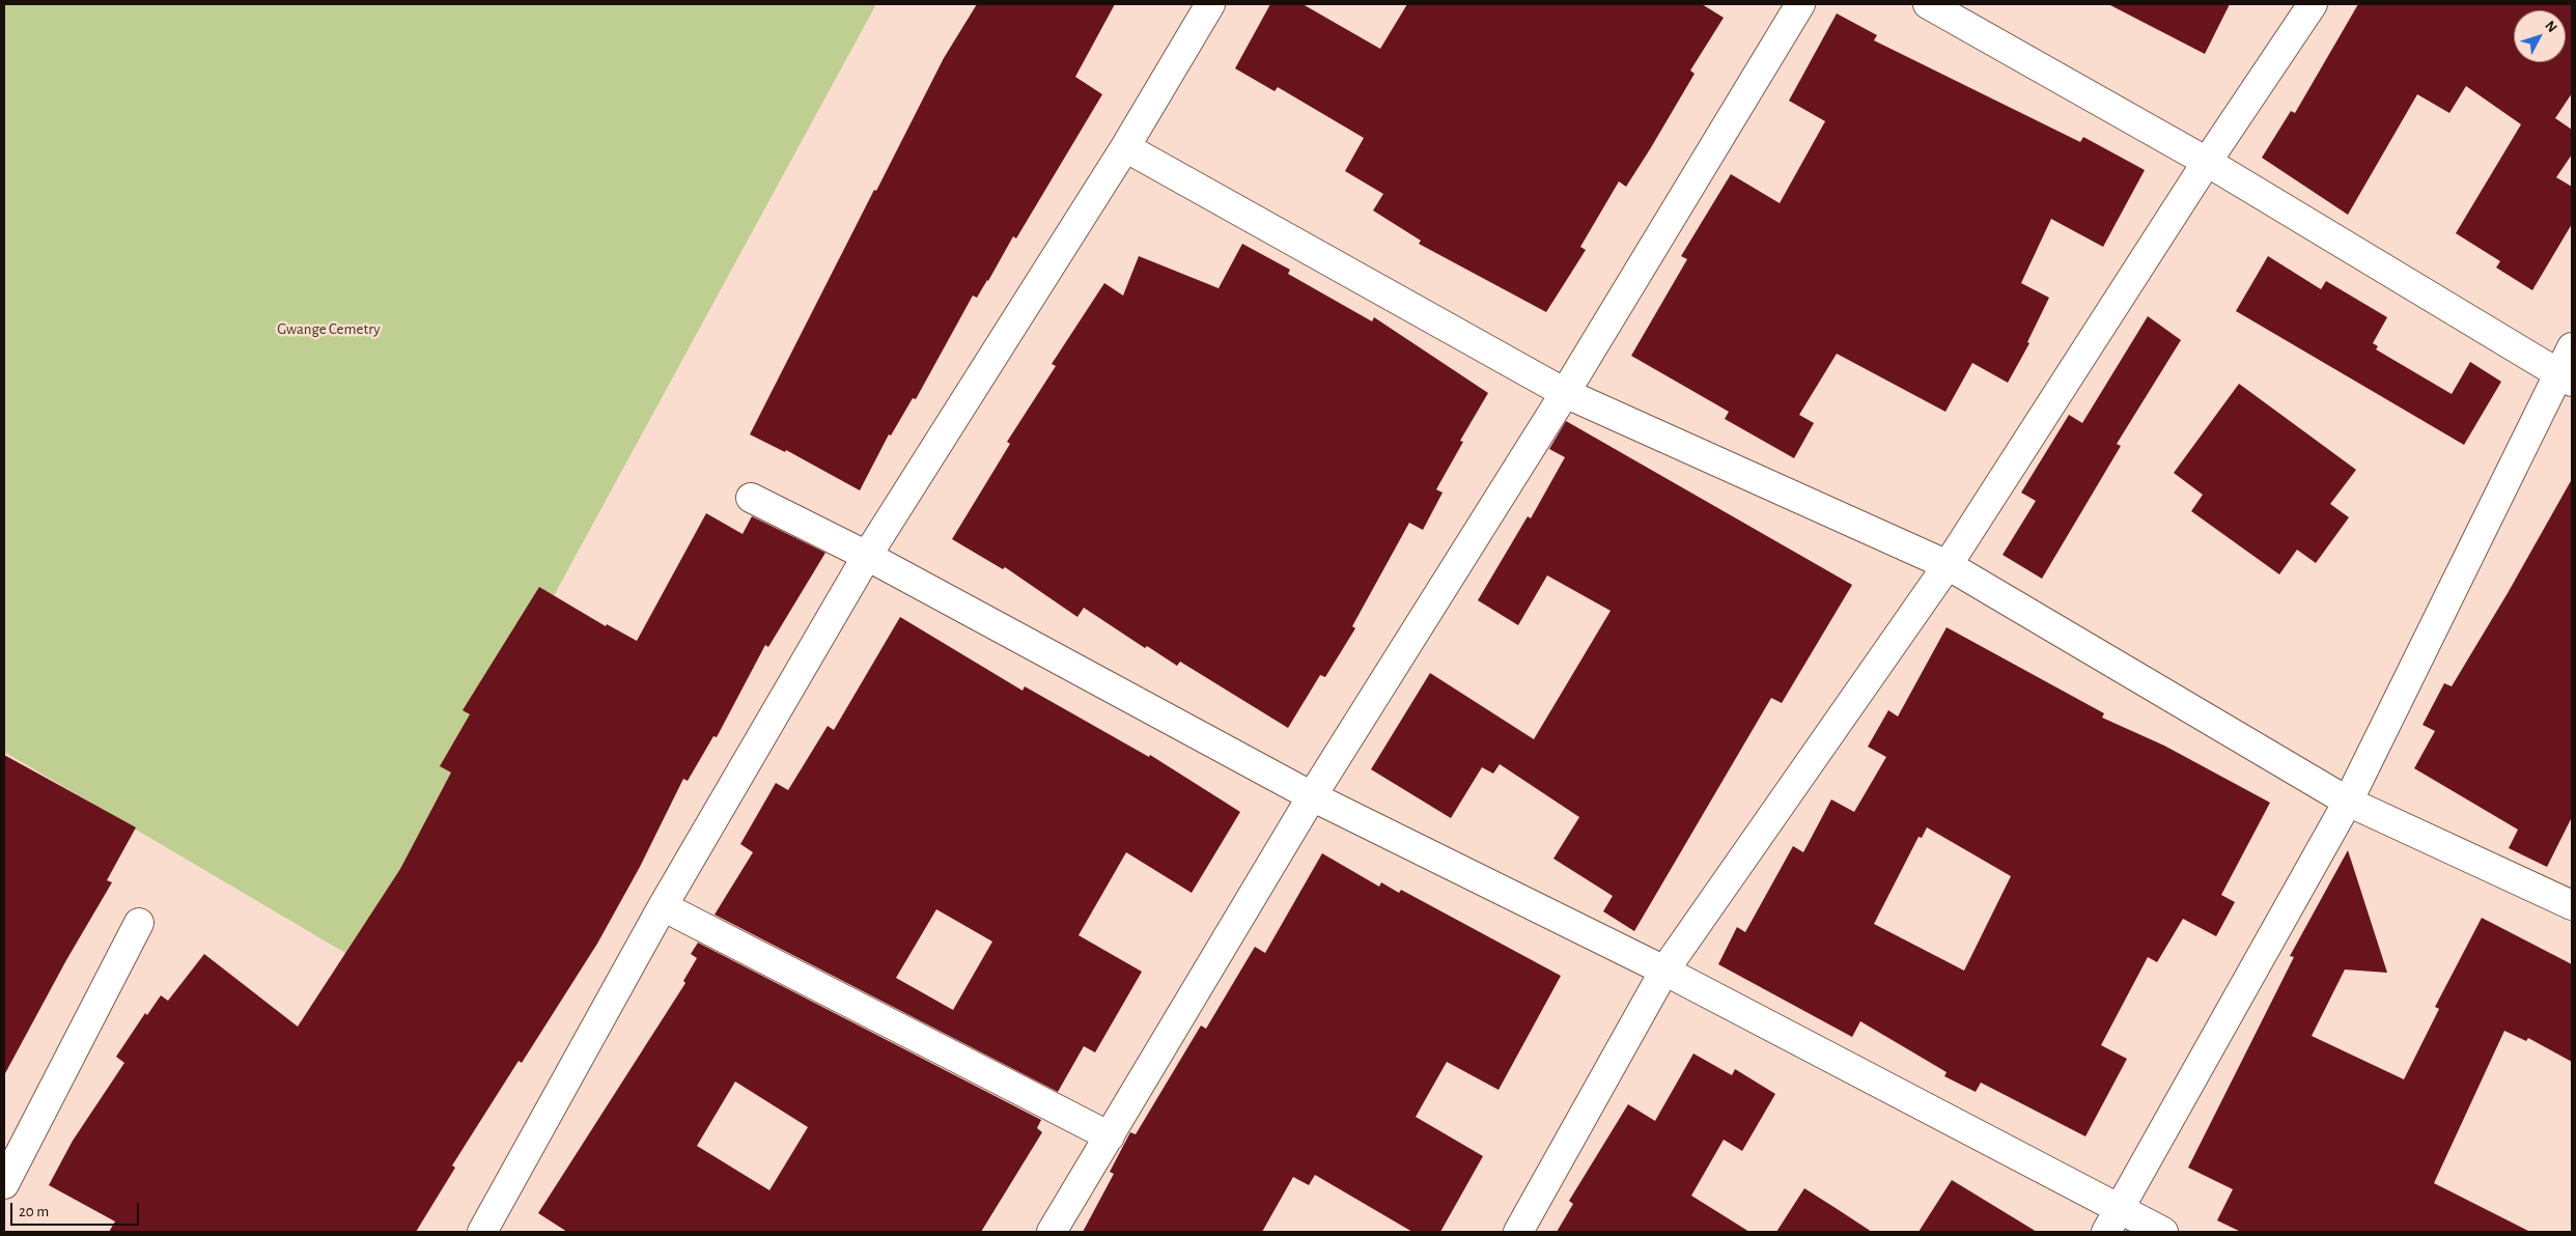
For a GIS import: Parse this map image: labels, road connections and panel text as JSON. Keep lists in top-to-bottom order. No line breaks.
{"parks":["Gwange Cemetry"],"scale_bar":"20 m","north":"top right"}
